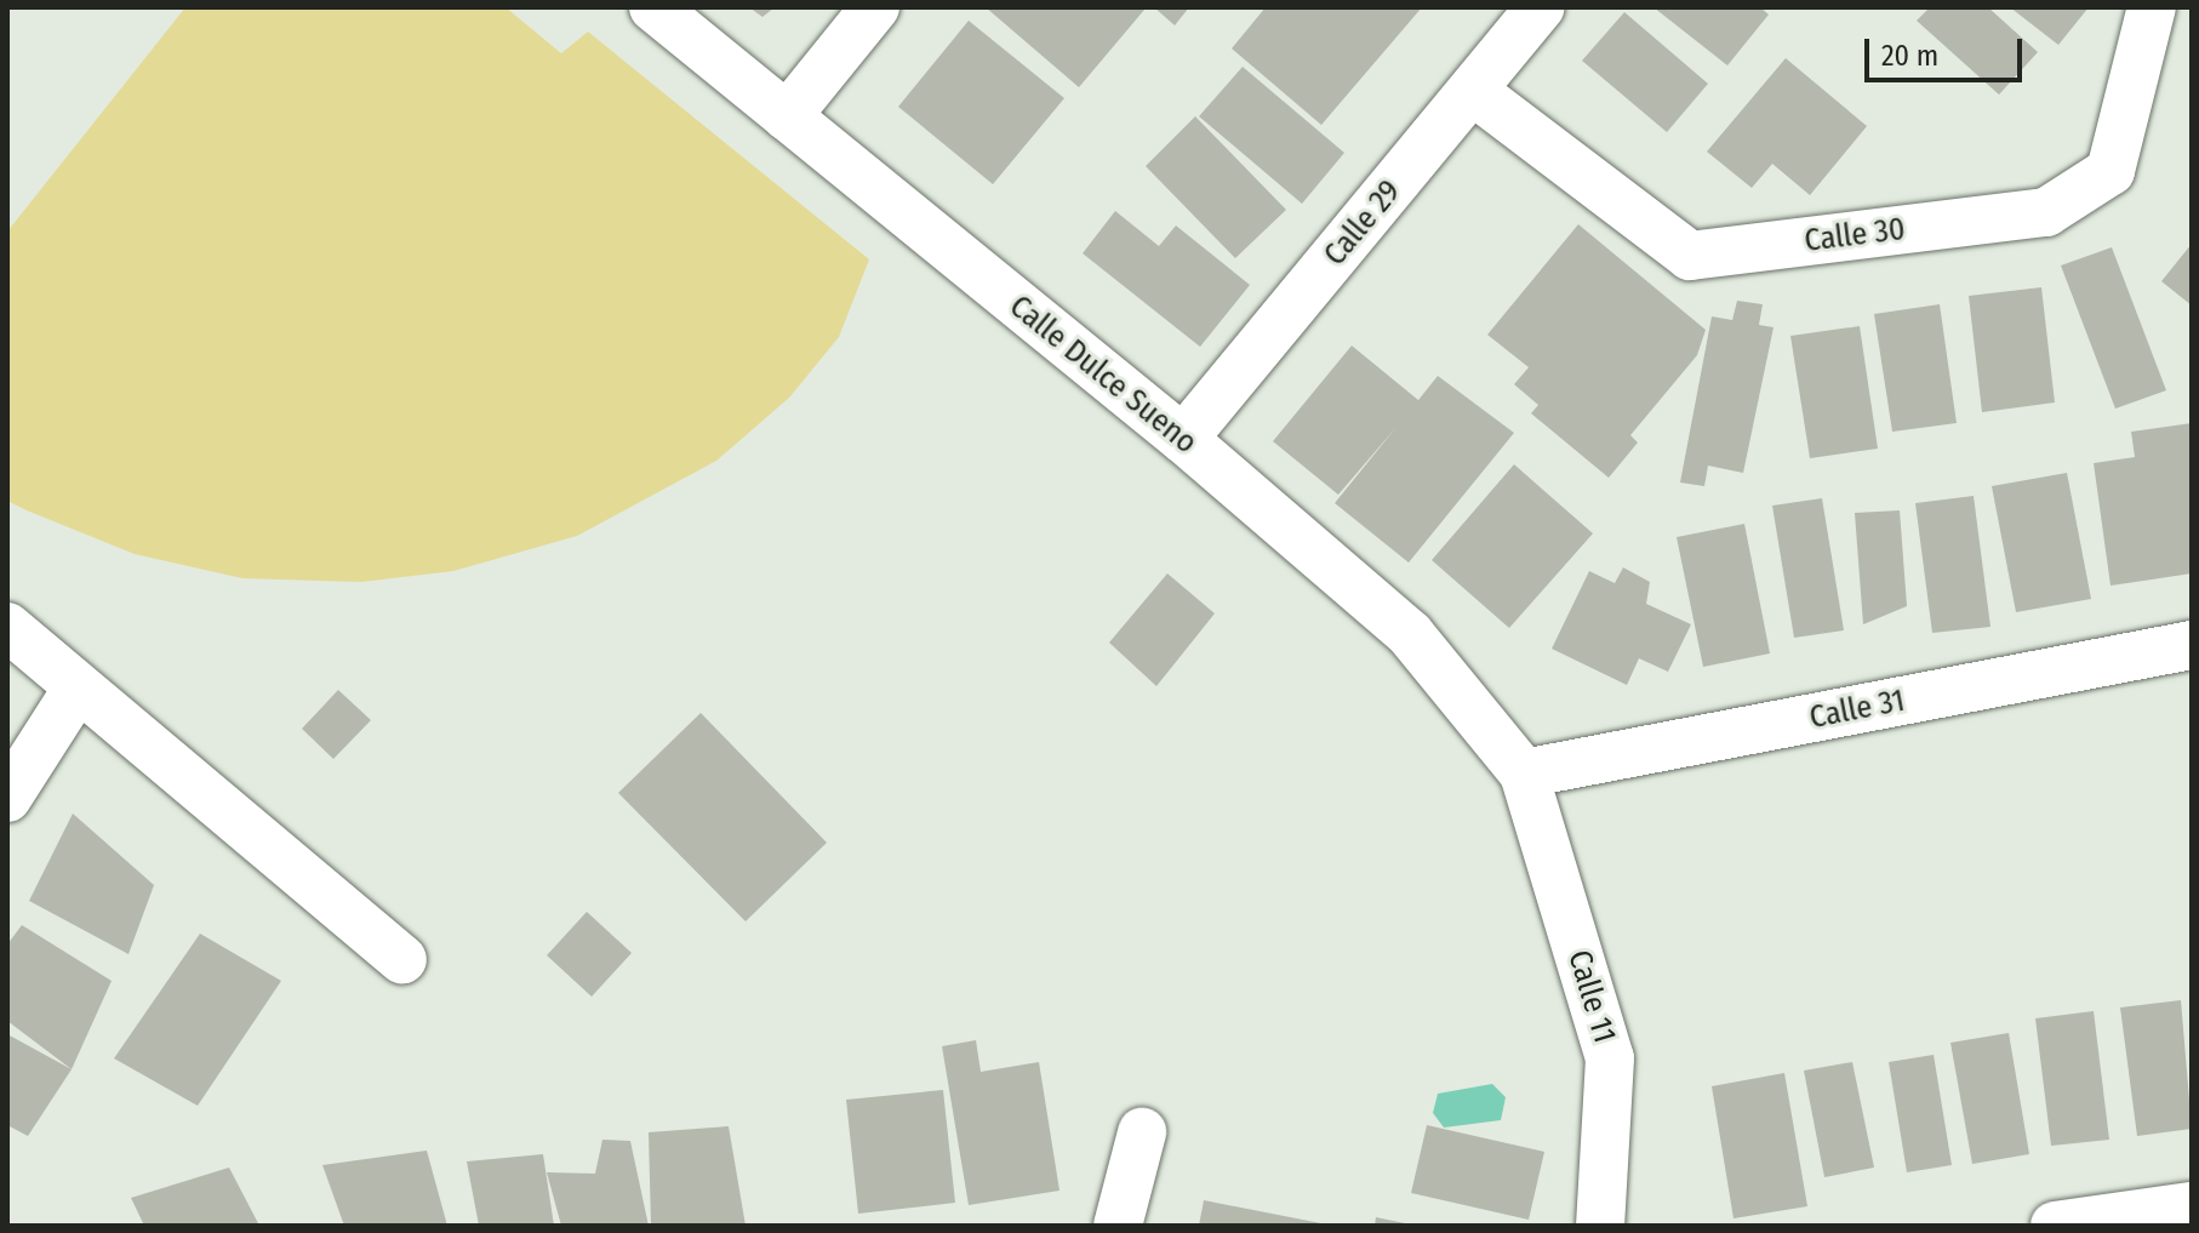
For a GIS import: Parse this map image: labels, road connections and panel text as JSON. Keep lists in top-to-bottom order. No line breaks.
{"streets":{"street":["Calle 29","Calle 30","Calle Dulce Sueno","Calle 31","Calle 11"]},"crossings":[["Calle 29","Calle 30"],["Calle 29","Calle Dulce Sueno"],["Calle Dulce Sueno","Calle 31"],["Calle Dulce Sueno","Calle 11"],["Calle 31","Calle 11"]],"scale_bar":"20 m"}
